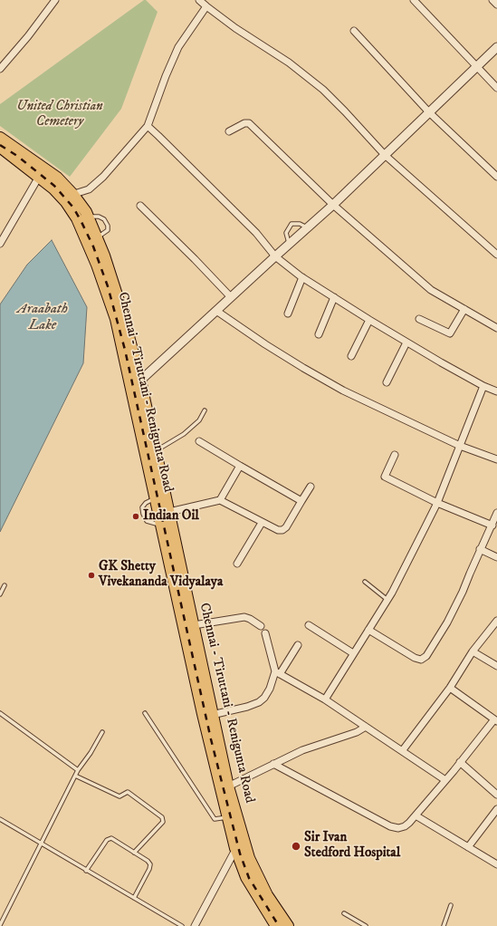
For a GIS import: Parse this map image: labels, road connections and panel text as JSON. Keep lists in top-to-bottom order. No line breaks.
{"streets":{"highway":["Chennai - Tiruttani - Renigunta Road"]},"water":["Araabath Lake"],"parks":["United Christian Cemetery"],"places":["Indian Oil","GK Shetty Vivekananda Vidyalaya","Sir Ivan Stedford Hospital"]}
